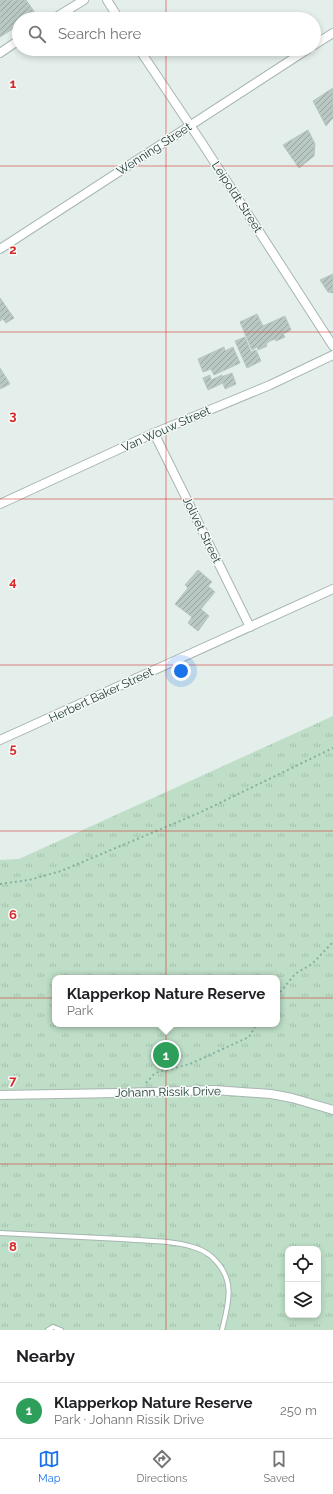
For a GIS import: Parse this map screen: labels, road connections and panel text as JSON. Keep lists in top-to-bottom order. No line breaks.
{"streets":{"street":["Wenning Street","Leipoldt Street","Van Wouw Street","Jolivet Street","Herbert Baker Street","Johann Rissik Drive"]},"crossings":[["Wenning Street","Leipoldt Street"],["Van Wouw Street","Jolivet Street"],["Jolivet Street","Herbert Baker Street"]],"page":{"search":"Search here","popup":["Klapperkop Nature Reserve","Park"],"pins":"1","heading":"Nearby","list":[{"mark":"1","name":"Klapperkop Nature Reserve","note":"Park · Johann Rissik Drive","value":"250 m"}],"nav":["Map","Directions","Saved"]},"grid":{"rows":["1","2","3","4","5","6","7","8"]}}
